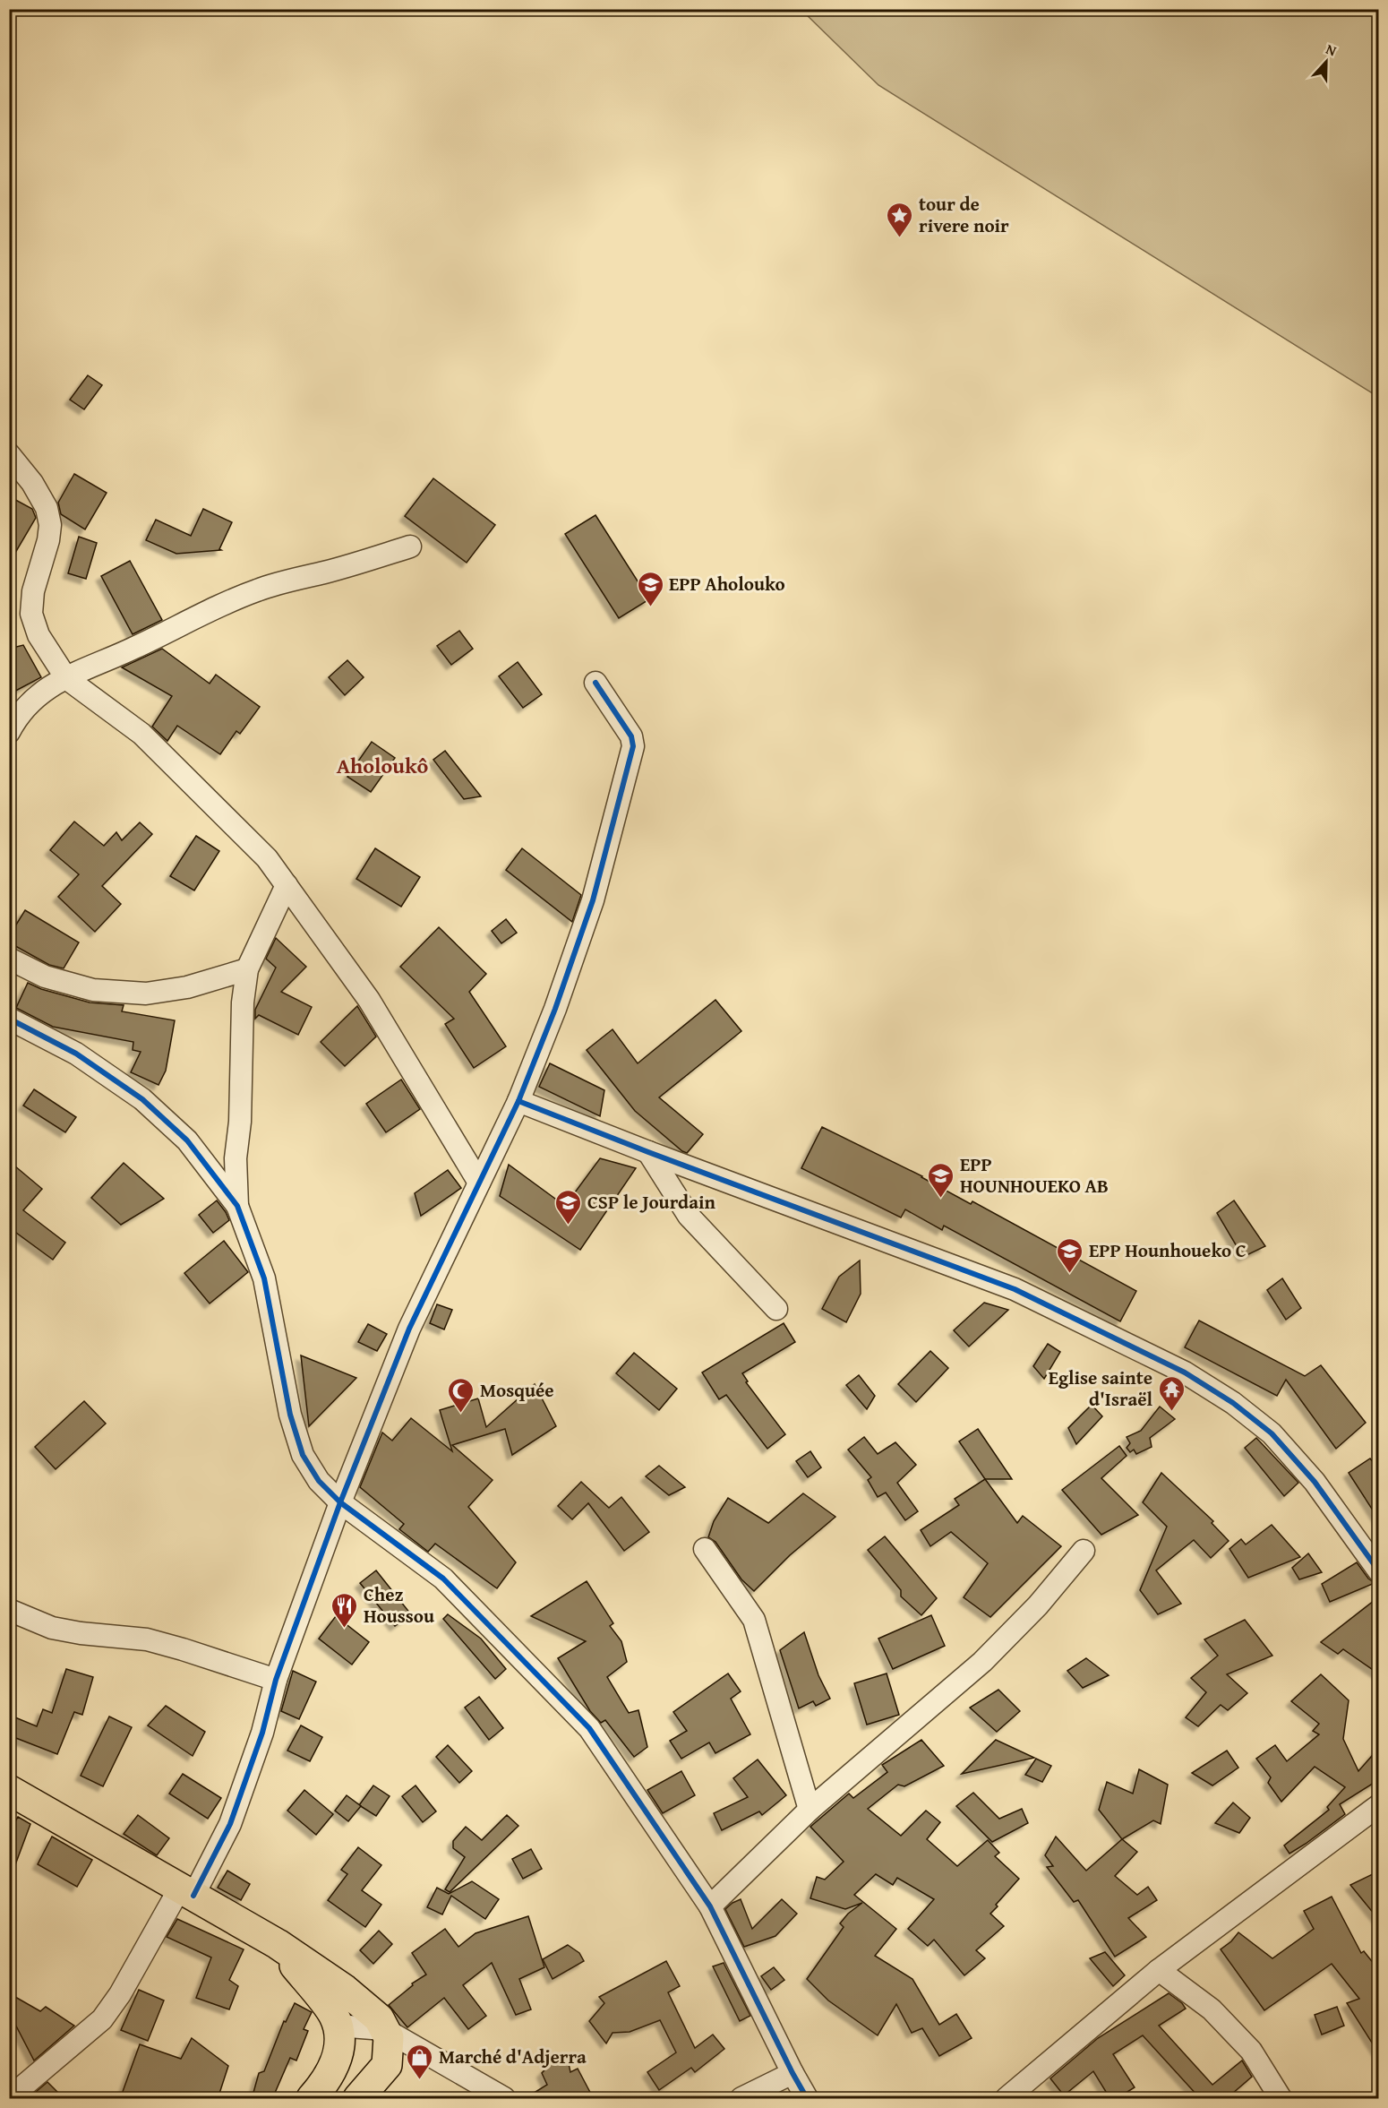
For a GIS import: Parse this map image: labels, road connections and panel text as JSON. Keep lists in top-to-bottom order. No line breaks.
{"districts":["Aholoukô"],"places":{"place":["tour de rivere noir"],"school or university":["EPP Aholouko","EPP HOUNHOUEKO AB","CSP le Jourdain","EPP Hounhoueko C"],"temple":["Eglise sainte d'Israël"],"mosque":["Mosquée"],"restaurant":["Chez Houssou"],"shop":["Marché d'Adjerra"]},"north":"top"}
